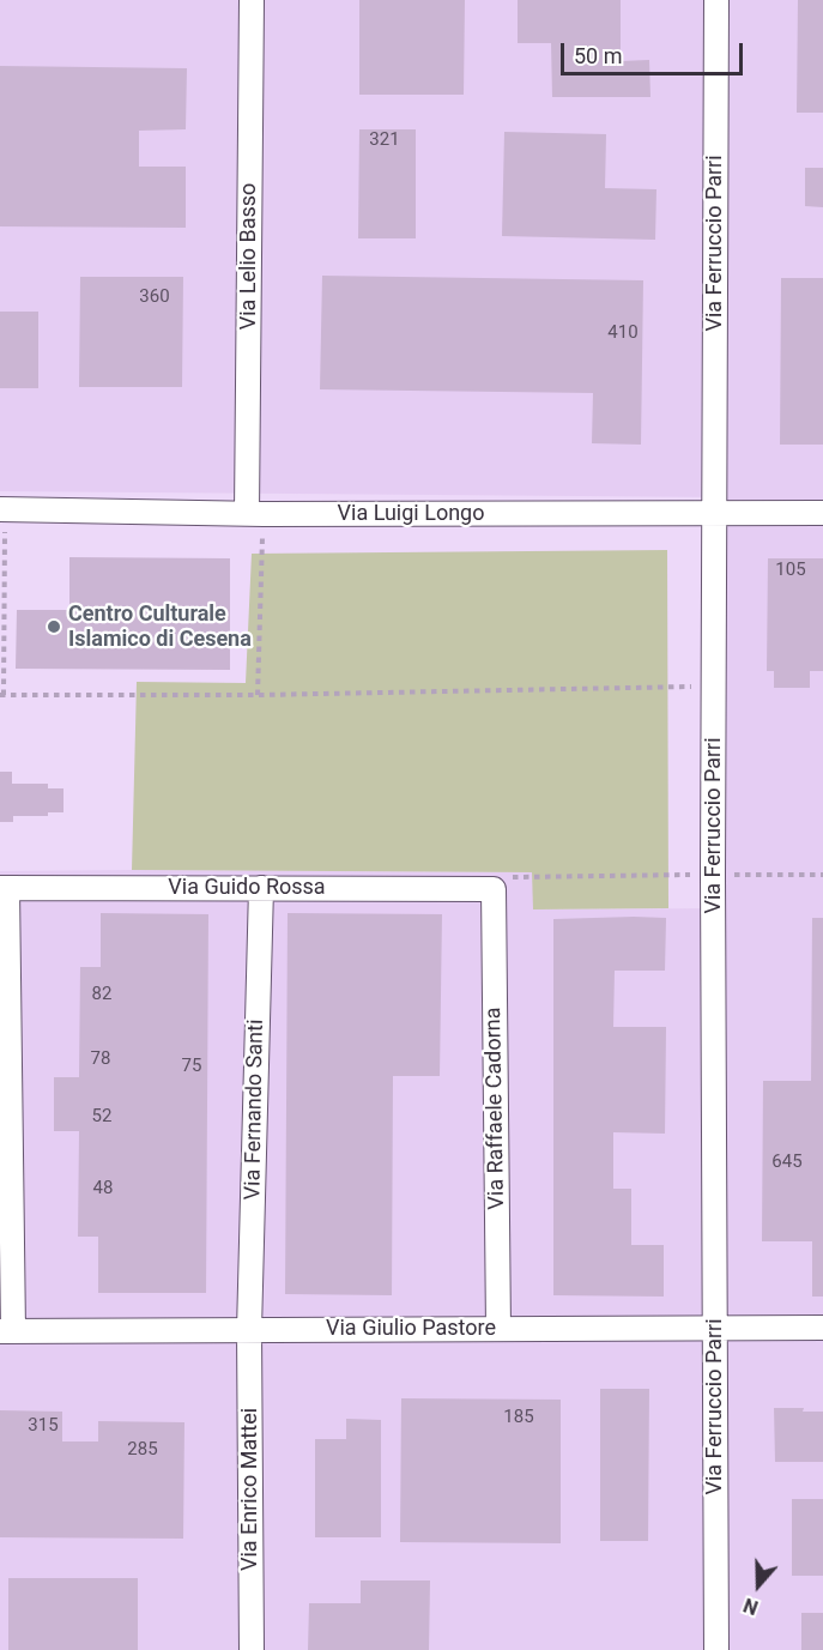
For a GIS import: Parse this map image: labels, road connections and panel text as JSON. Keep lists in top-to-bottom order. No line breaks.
{"streets":{"street":["Via Ferruccio Parri","Via Lelio Basso","Via Luigi Longo","Via Guido Rossa","Via Raffaele Cadorna","Via Fernando Santi","Via Giulio Pastore","Via Enrico Mattei"]},"crossings":[["Via Ferruccio Parri","Via Luigi Longo"],["Via Ferruccio Parri","Via Giulio Pastore"],["Via Lelio Basso","Via Luigi Longo"],["Via Guido Rossa","Via Raffaele Cadorna"],["Via Guido Rossa","Via Fernando Santi"],["Via Raffaele Cadorna","Via Giulio Pastore"],["Via Fernando Santi","Via Giulio Pastore"],["Via Fernando Santi","Via Enrico Mattei"],["Via Giulio Pastore","Via Enrico Mattei"]],"places":["Centro Culturale Islamico di Cesena"],"house_numbers":["321","360","410","105","82","78","75","52","645","48","185","315","285"],"scale_bar":"50 m","north":"bottom"}
